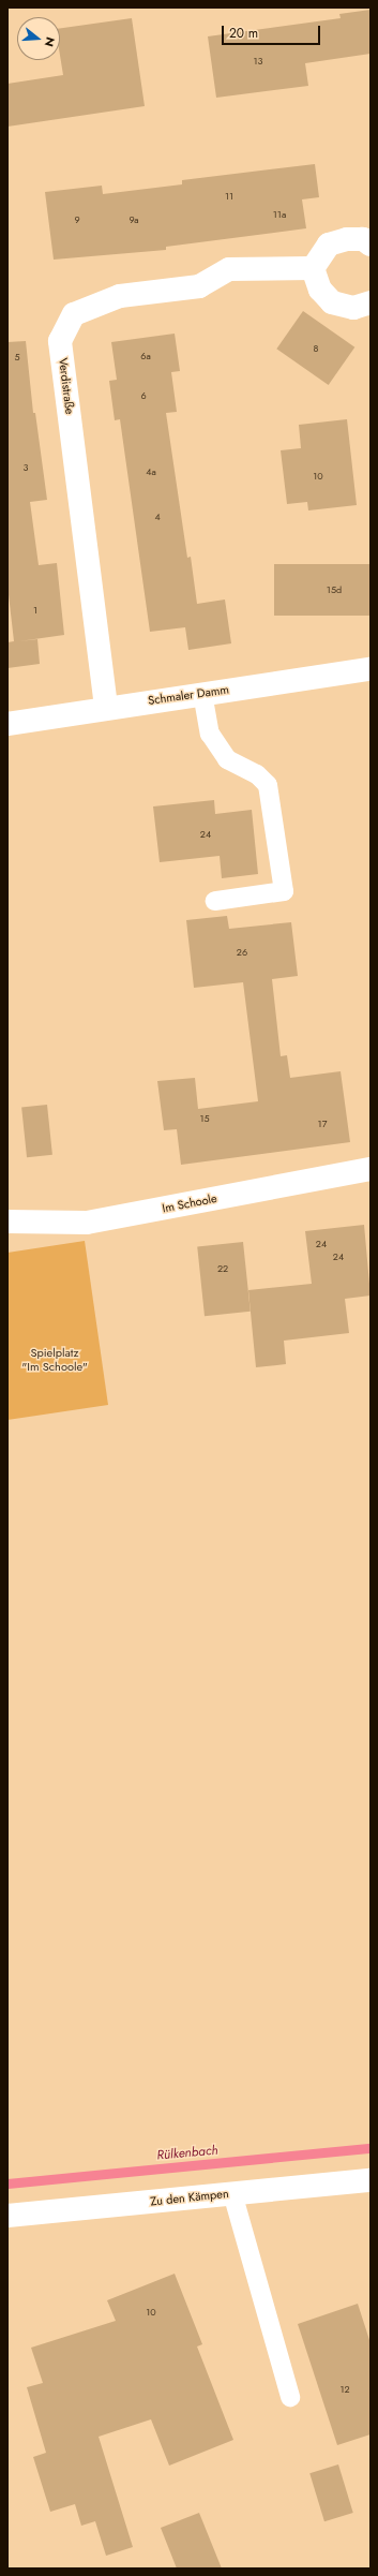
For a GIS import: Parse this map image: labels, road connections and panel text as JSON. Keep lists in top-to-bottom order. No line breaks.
{"streets":{"street":["Verdistraße","Schmaler Damm","Im Schoole","Zu den Kämpen"]},"crossings":[["Verdistraße","Schmaler Damm"]],"water":["Rülkenbach"],"parks":["Spielplatz \"Im Schoole\""],"house_numbers":["13","11","11a","9","9a","8","6a","5","6","3","4a","10","4","15d","1","24","26","15","17","24","24","22","10","12"],"scale_bar":"20 m","north":"right"}
